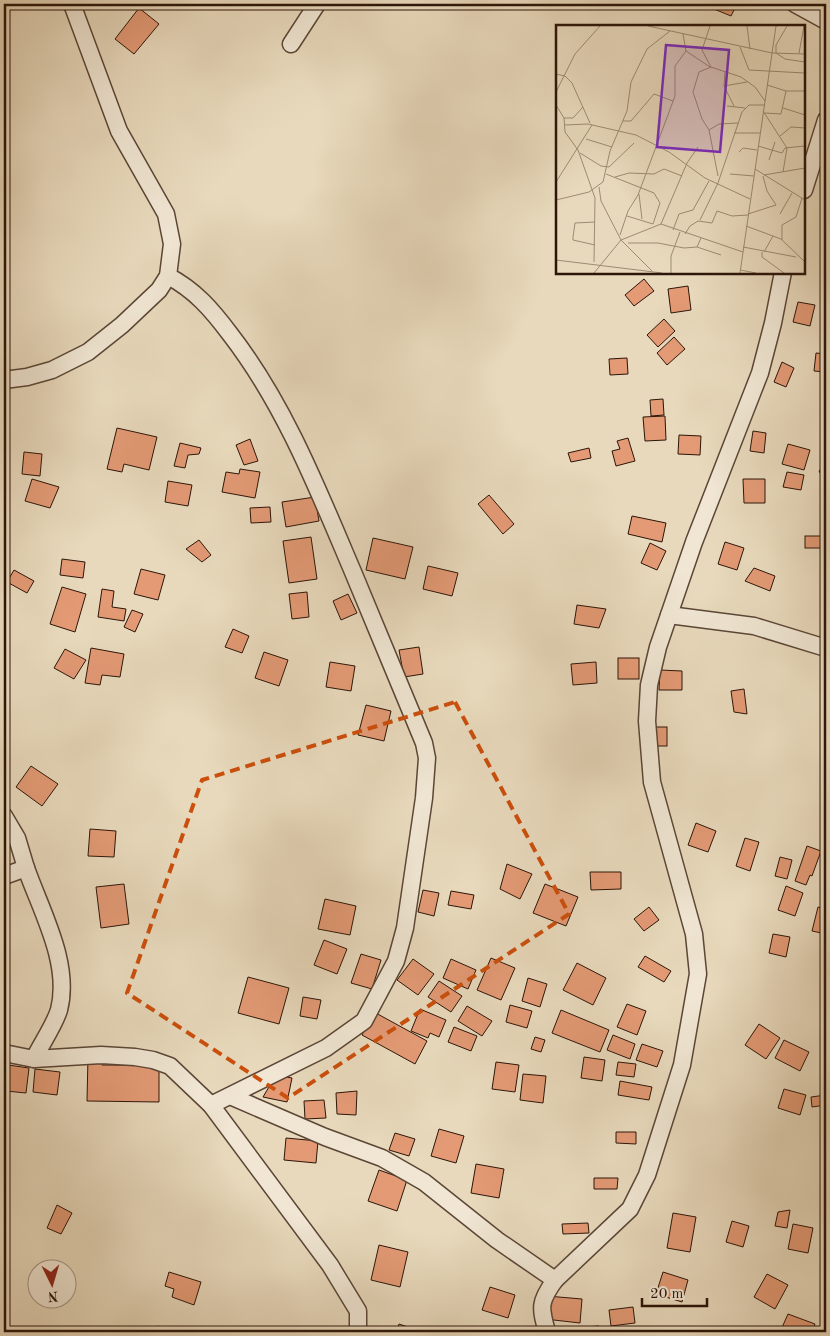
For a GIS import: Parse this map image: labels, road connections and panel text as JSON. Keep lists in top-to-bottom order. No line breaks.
{"scale_bar":"20 m","north":"bottom"}
